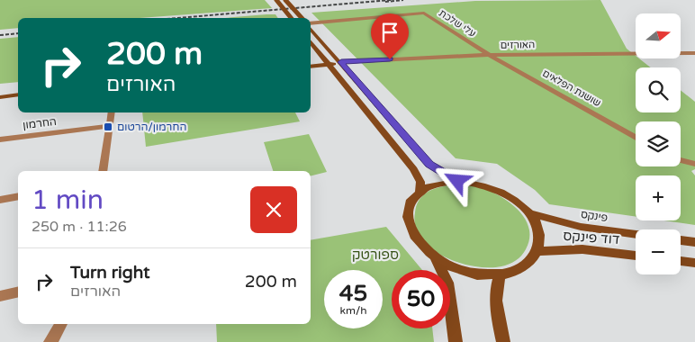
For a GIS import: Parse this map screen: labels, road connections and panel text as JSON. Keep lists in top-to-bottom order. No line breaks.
{"streets":{"main road":["פינקס","דוד פינקס"],"street":["עלי שלכת","האורזים","שושנת הפלאים","החרמון"]},"crossings":[["עלי שלכת","האורזים"],["עלי שלכת","שושנת הפלאים"],["האורזים","שושנת הפלאים"],["פינקס","דוד פינקס"]],"parks":["ספורטק"],"places":{"transit":["החרמון/הרטום"]},"north":"right","page":{"map_buttons":["+","−"],"turn":["200 m","האורזים"],"heading":["1 min","250 m · 11:26"],"list":[{"name":"Turn right","note":"האורזים","value":"200 m"}],"speed":"45 km/h","limit":"50"}}
